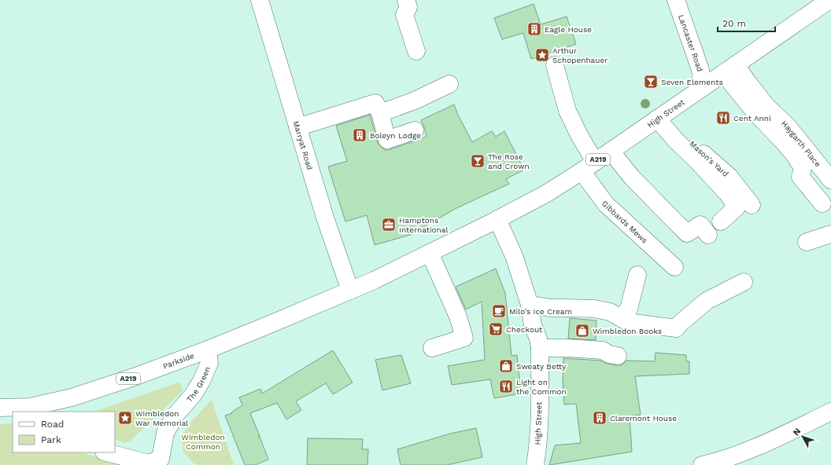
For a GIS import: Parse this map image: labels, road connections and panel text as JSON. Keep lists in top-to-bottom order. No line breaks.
{"streets":{"street":["Lancaster Road","High Street","Haygarth Place","Marryat Road","Mason's Yard","A219","Gibbards Mews","Parkside","The Green"]},"crossings":[["Lancaster Road","High Street"],["High Street","Haygarth Place"],["High Street","Marryat Road"],["High Street","Mason's Yard"],["High Street","Gibbards Mews"],["High Street","Parkside"],["Marryat Road","Parkside"],["Parkside","The Green"]],"parks":["Wimbledon Common"],"places":{"building":["Eagle House","Boleyn Lodge","Claremont House"],"place":["Arthur Schopenhauer","Wimbledon War Memorial"],"bar":["Seven Elements","The Rose and Crown"],"restaurant":["Cent Anni","Light on the Common"],"office":["Hamptons International"],"cafe":["Milo’s Ice Cream"],"supermarket":["Checkout"],"shop":["Wimbledon Books","Sweaty Betty"]},"legend":["Road","Park"],"scale_bar":"20 m","north":"top left"}
